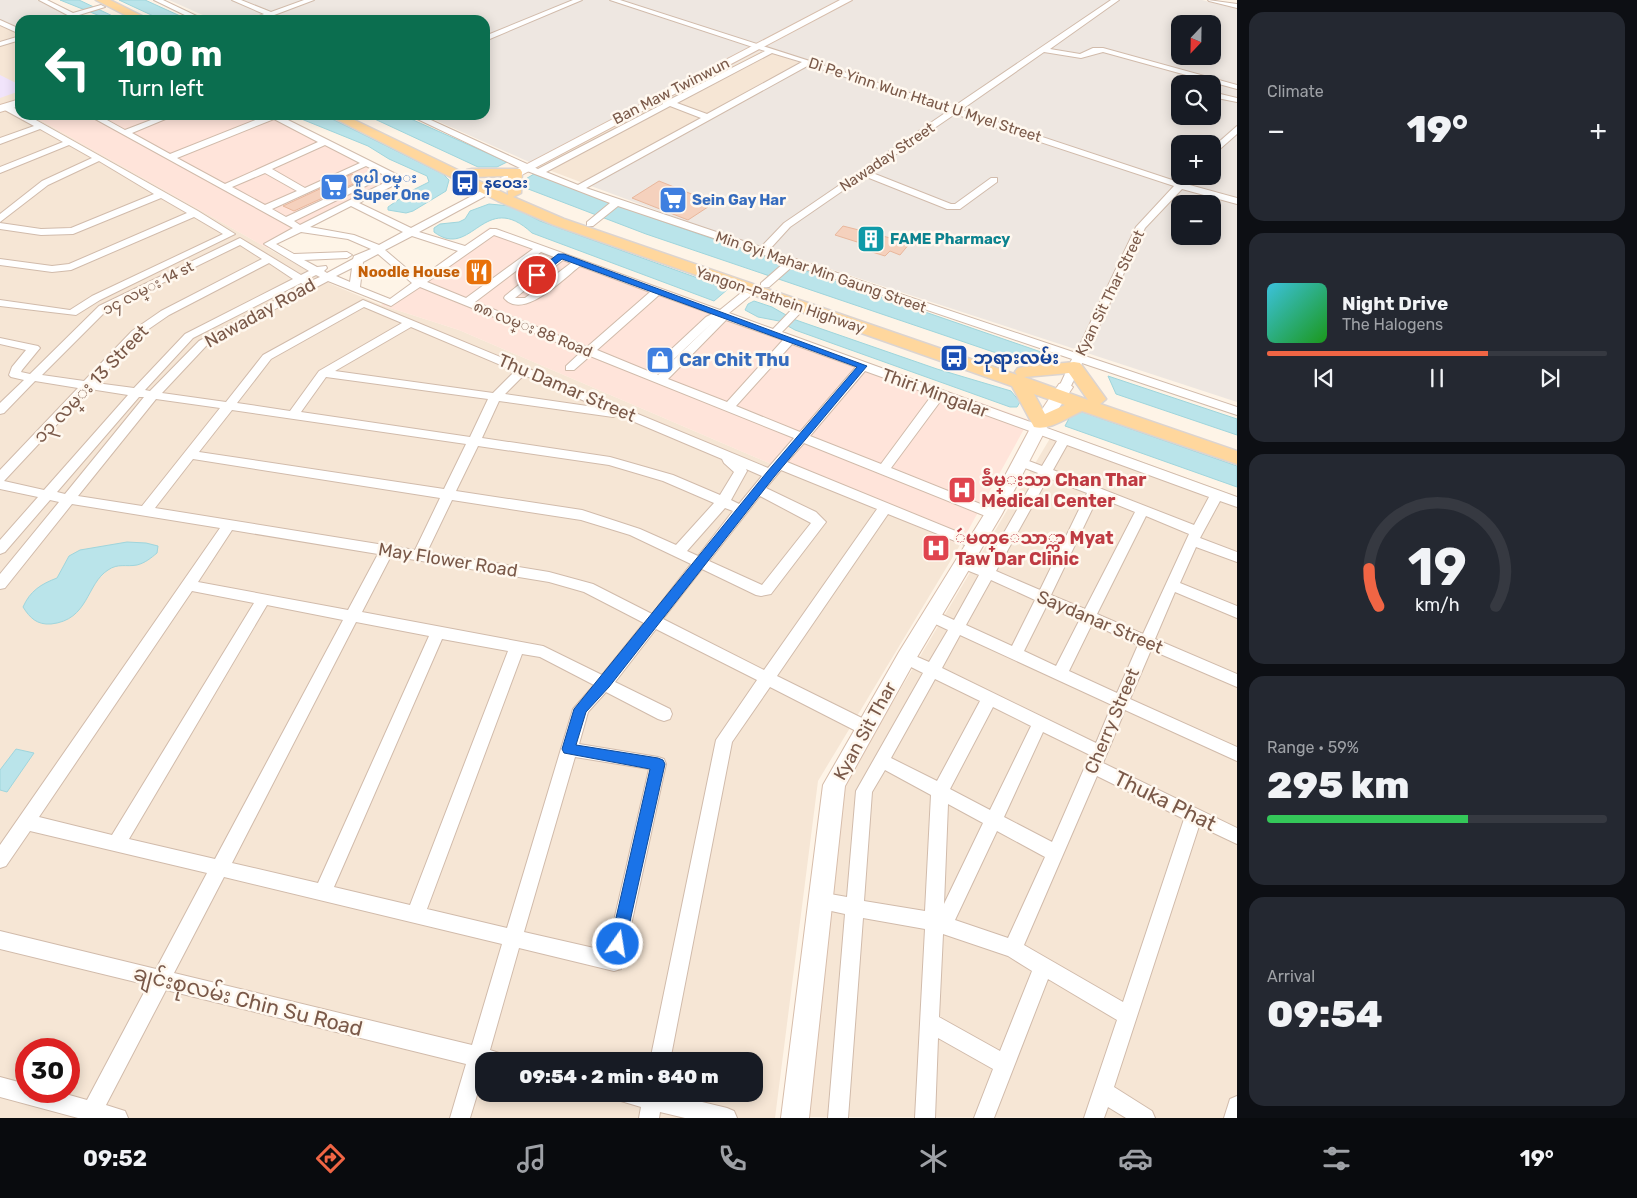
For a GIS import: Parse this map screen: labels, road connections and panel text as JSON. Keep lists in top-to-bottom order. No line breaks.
{"streets":{"main road":["Yangon-Pathein Highway"],"street":["Ban Maw Twinwun","Di Pe Yinn Wun Htaut U Myel Street","Nawaday Street","Min Gyi Mahar Min Gaung Street","၁၄ လမ္း 14 st","Kyan Sit Thar Street","Nawaday Road","၈၈ လမ္း 88 Road","၁၃ လမ္း 13 Street","Thu Damar Street","Thiri Mingalar","May Flower Road","Saydanar Street","Cherry Street","Kyan Sit Thar","Thuka Phat","ချင်းစုလမ်း Chin Su Road"]},"crossings":[["Ban Maw Twinwun","Di Pe Yinn Wun Htaut U Myel Street"],["Ban Maw Twinwun","Min Gyi Mahar Min Gaung Street"],["Ban Maw Twinwun","Yangon-Pathein Highway"],["Ban Maw Twinwun","Nawaday Road"],["Di Pe Yinn Wun Htaut U Myel Street","Nawaday Street"],["Di Pe Yinn Wun Htaut U Myel Street","Kyan Sit Thar Street"],["Nawaday Street","Min Gyi Mahar Min Gaung Street"],["Min Gyi Mahar Min Gaung Street","Kyan Sit Thar Street"],["၁၄ လမ္း 14 st","၁၃ လမ္း 13 Street"],["Yangon-Pathein Highway","Nawaday Road"],["Yangon-Pathein Highway","Kyan Sit Thar"],["Nawaday Road","၈၈ လမ္း 88 Road"],["Nawaday Road","May Flower Road"],["၈၈ လမ္း 88 Road","Kyan Sit Thar"],["Thu Damar Street","Kyan Sit Thar"],["Thiri Mingalar","Cherry Street"],["Thiri Mingalar","Kyan Sit Thar"],["May Flower Road","Kyan Sit Thar"],["Saydanar Street","Cherry Street"],["Saydanar Street","Kyan Sit Thar"],["Cherry Street","Thuka Phat"],["Kyan Sit Thar","Thuka Phat"]],"places":{"bus stop":["နဝေဒး","ဘုရားလမ်း"],"supermarket":["စူပါ ၀မ္း Super One","Sein Gay Har"],"building":["FAME Pharmacy"],"restaurant":["Noodle House"],"shop":["Car Chit Thu"],"hospital":["ခဵမ္းသာ Chan Thar Medical Center","ဴမတ္ေသာ္တာ Myat Taw Dar Clinic"]},"north":"bottom","page":{"tile":["Climate",["Range · 59%","295 km"],["Arrival","09:54"]],"map_buttons":["+","−"],"turn":["100 m","Turn left"],"heat":["−","19°","+"],"song":["Night Drive","The Halogens"],"limit":"30","trip":"09:54 · 2 min · 840 m","tabs":["09:52","19°"],"gauge":["19","km/h"]}}
